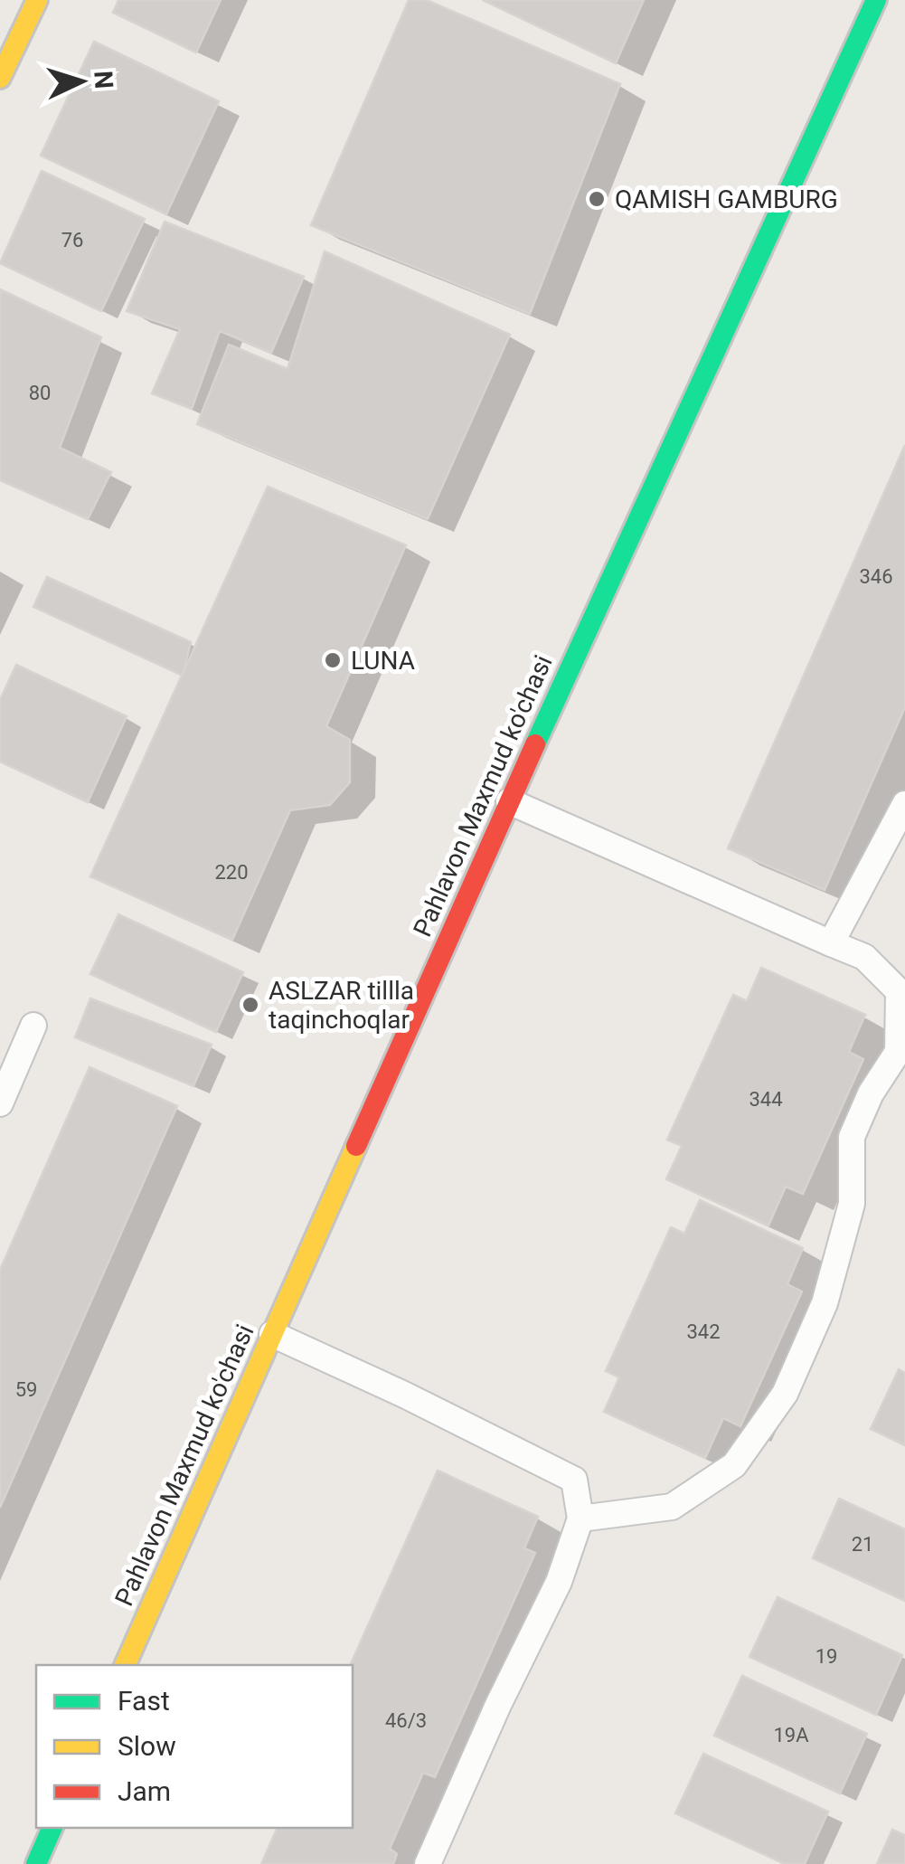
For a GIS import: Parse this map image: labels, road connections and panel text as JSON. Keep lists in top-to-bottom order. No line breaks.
{"streets":{"street":["Pahlavon Maxmud ko'chasi"]},"places":["QAMISH GAMBURG","LUNA","ASLZAR tillla taqinchoqlar"],"house_numbers":["76","80","346","220","344","342","59","21","19","46/3","19A"],"legend":["Fast","Slow","Jam"],"north":"right"}
